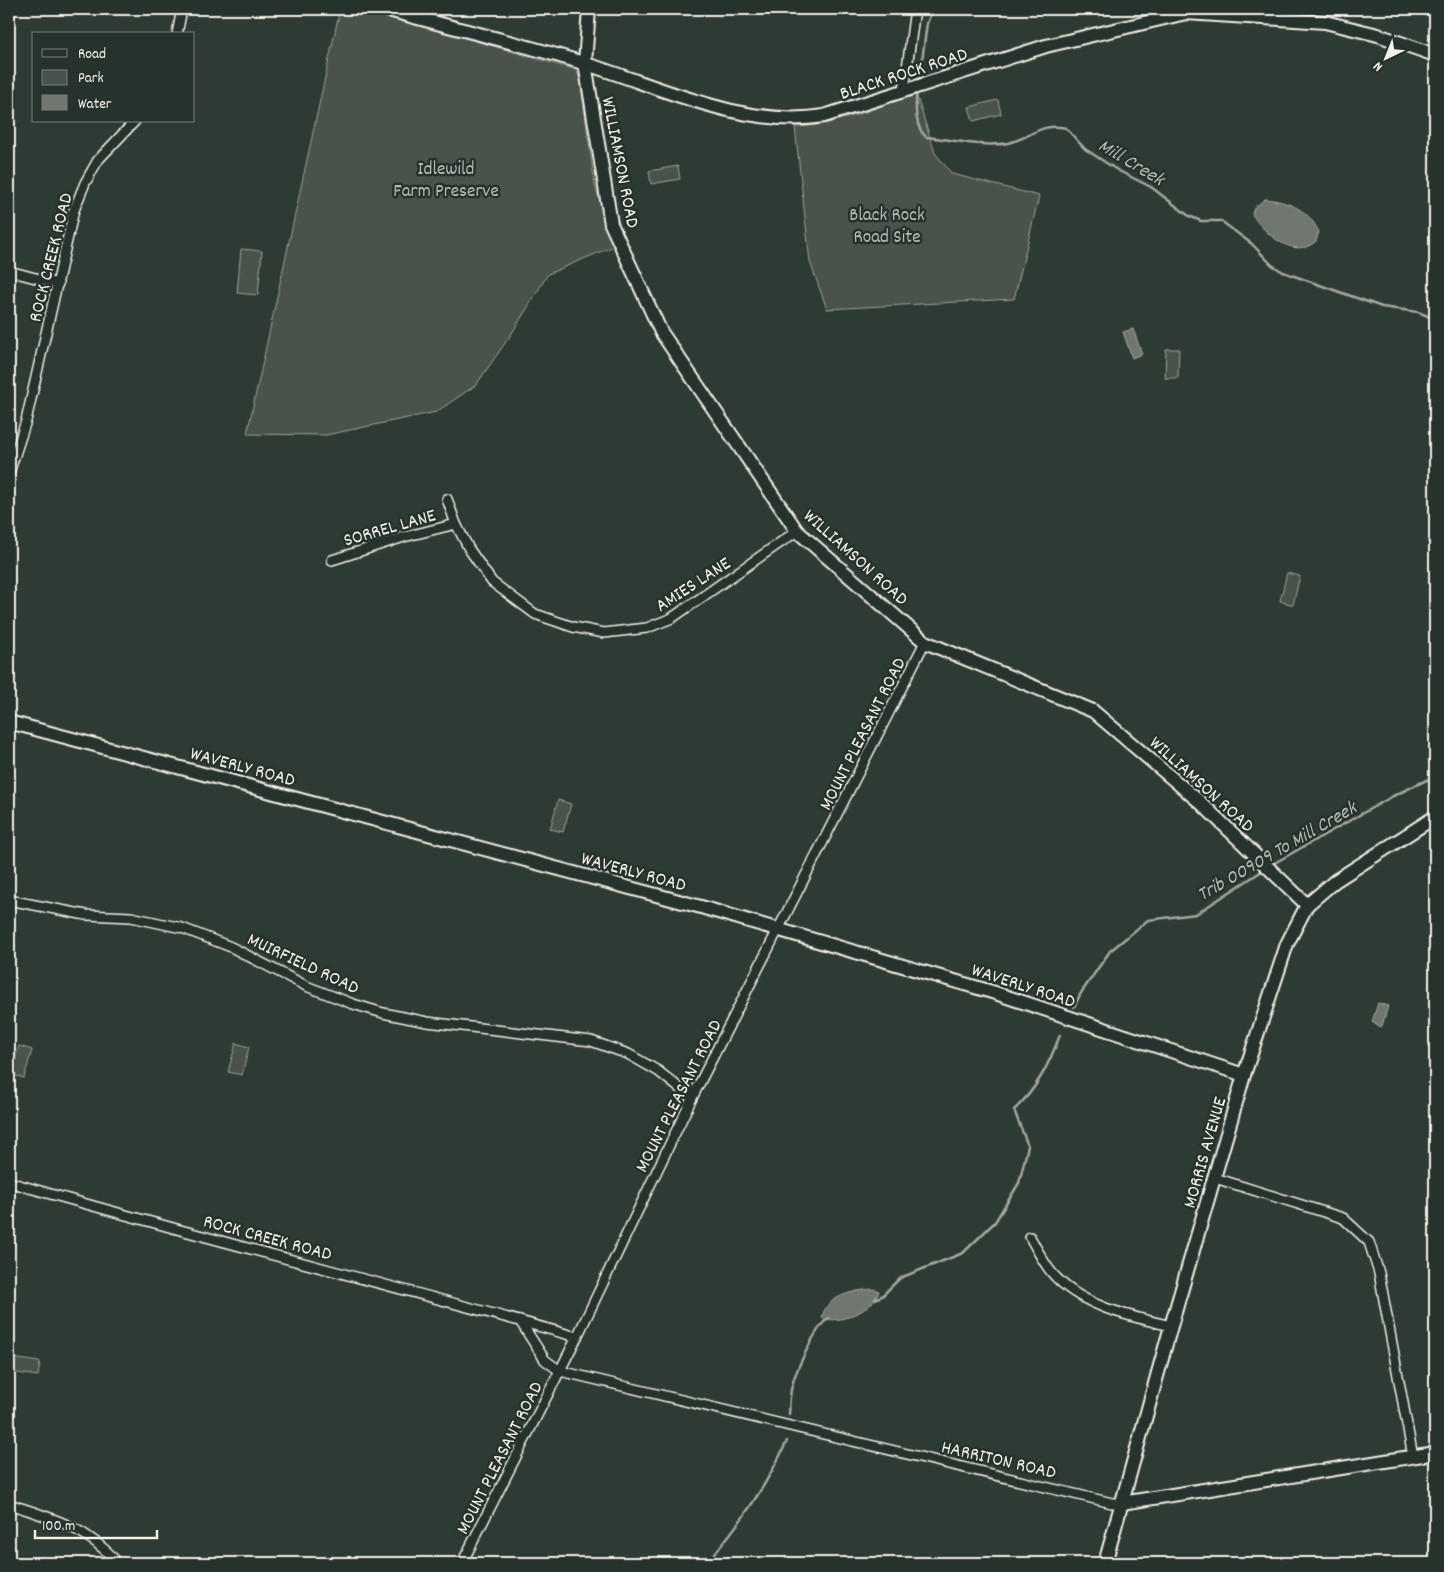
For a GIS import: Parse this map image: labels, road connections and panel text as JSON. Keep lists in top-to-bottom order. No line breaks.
{"streets":{"street":["BLACK ROCK ROAD","WILLIAMSON ROAD","ROCK CREEK ROAD","SORREL LANE","AMIES LANE","MOUNT PLEASANT ROAD","WAVERLY ROAD","MUIRFIELD ROAD","MORRIS AVENUE","HARRITON ROAD"]},"crossings":[["BLACK ROCK ROAD","WILLIAMSON ROAD"],["WILLIAMSON ROAD","AMIES LANE"],["WILLIAMSON ROAD","MOUNT PLEASANT ROAD"],["WILLIAMSON ROAD","MORRIS AVENUE"],["ROCK CREEK ROAD","MOUNT PLEASANT ROAD"],["SORREL LANE","AMIES LANE"],["MOUNT PLEASANT ROAD","WAVERLY ROAD"],["MOUNT PLEASANT ROAD","MUIRFIELD ROAD"],["MOUNT PLEASANT ROAD","HARRITON ROAD"],["WAVERLY ROAD","MORRIS AVENUE"],["MORRIS AVENUE","HARRITON ROAD"]],"water":["Mill Creek","Trib 00909 To Mill Creek"],"parks":["Idlewild Farm Preserve","Black Rock Road Site"],"legend":["Road","Park","Water"],"scale_bar":"100 m","north":"bottom left"}
